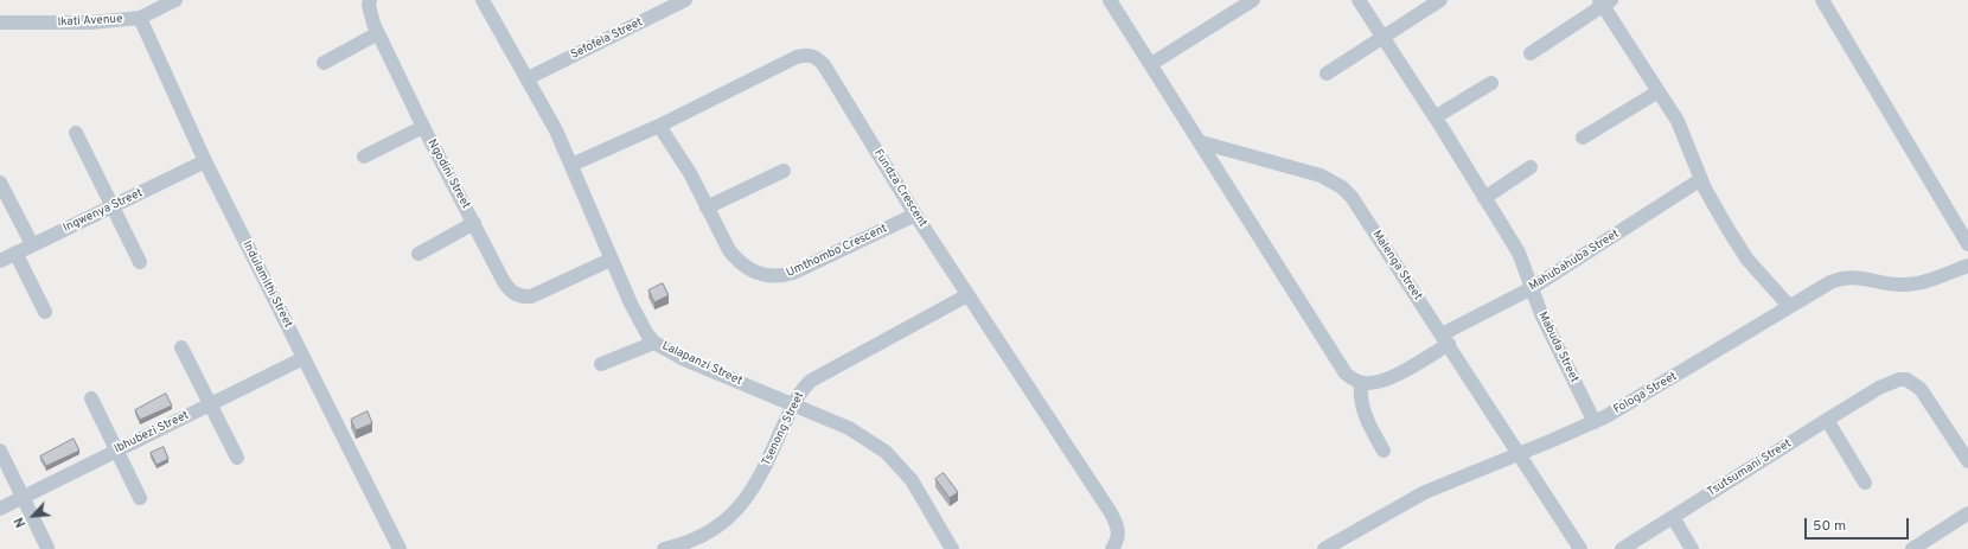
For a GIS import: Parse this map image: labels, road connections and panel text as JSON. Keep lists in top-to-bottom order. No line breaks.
{"streets":{"street":["Ikati Avenue","Sefofela Street","Ngodini Street","Fundza Crescent","Ingwenya Street","Umthombo Crescent","Mahubahuba Street","Malenga Street","Indulamithi Street","Mabuda Street","Lalapanzi Street","Fologa Street","Tsenong Street","Ibhubezi Street","Tsutsumani Street"]},"crossings":[["Ikati Avenue","Indulamithi Street"],["Sefofela Street","Lalapanzi Street"],["Ngodini Street","Lalapanzi Street"],["Fundza Crescent","Umthombo Crescent"],["Fundza Crescent","Lalapanzi Street"],["Fundza Crescent","Tsenong Street"],["Ingwenya Street","Indulamithi Street"],["Mahubahuba Street","Malenga Street"],["Mahubahuba Street","Mabuda Street"],["Malenga Street","Fologa Street"],["Indulamithi Street","Ibhubezi Street"],["Mabuda Street","Fologa Street"],["Lalapanzi Street","Tsenong Street"]],"scale_bar":"50 m","north":"bottom left"}
